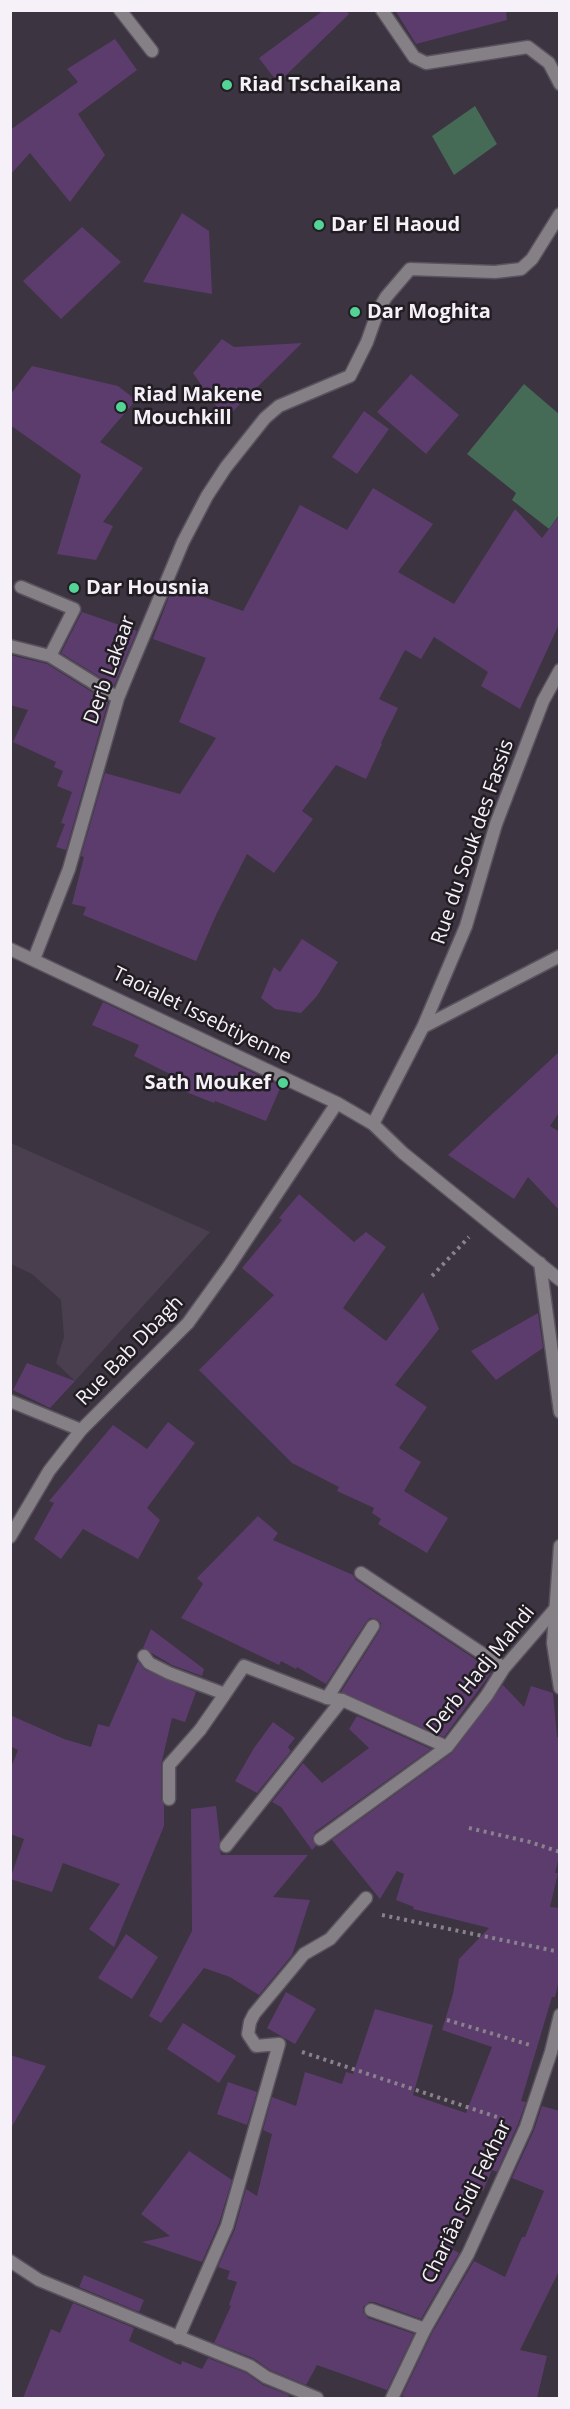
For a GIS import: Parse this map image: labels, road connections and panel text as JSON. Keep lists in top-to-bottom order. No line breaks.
{"streets":{"street":["Derb Lakaar","Rue du Souk des Fassis","Taoialet Issebtiyenne","Rue Bab Dbagh","Derb Hadj Mahdi","Chariâa Sidi Fekhar"]},"crossings":[["Derb Lakaar","Taoialet Issebtiyenne"],["Rue du Souk des Fassis","Taoialet Issebtiyenne"],["Taoialet Issebtiyenne","Rue Bab Dbagh"]],"places":["Riad Tschaikana","Dar El Haoud","Dar Moghita","Riad Makene Mouchkill","Dar Housnia","Sath Moukef"]}
